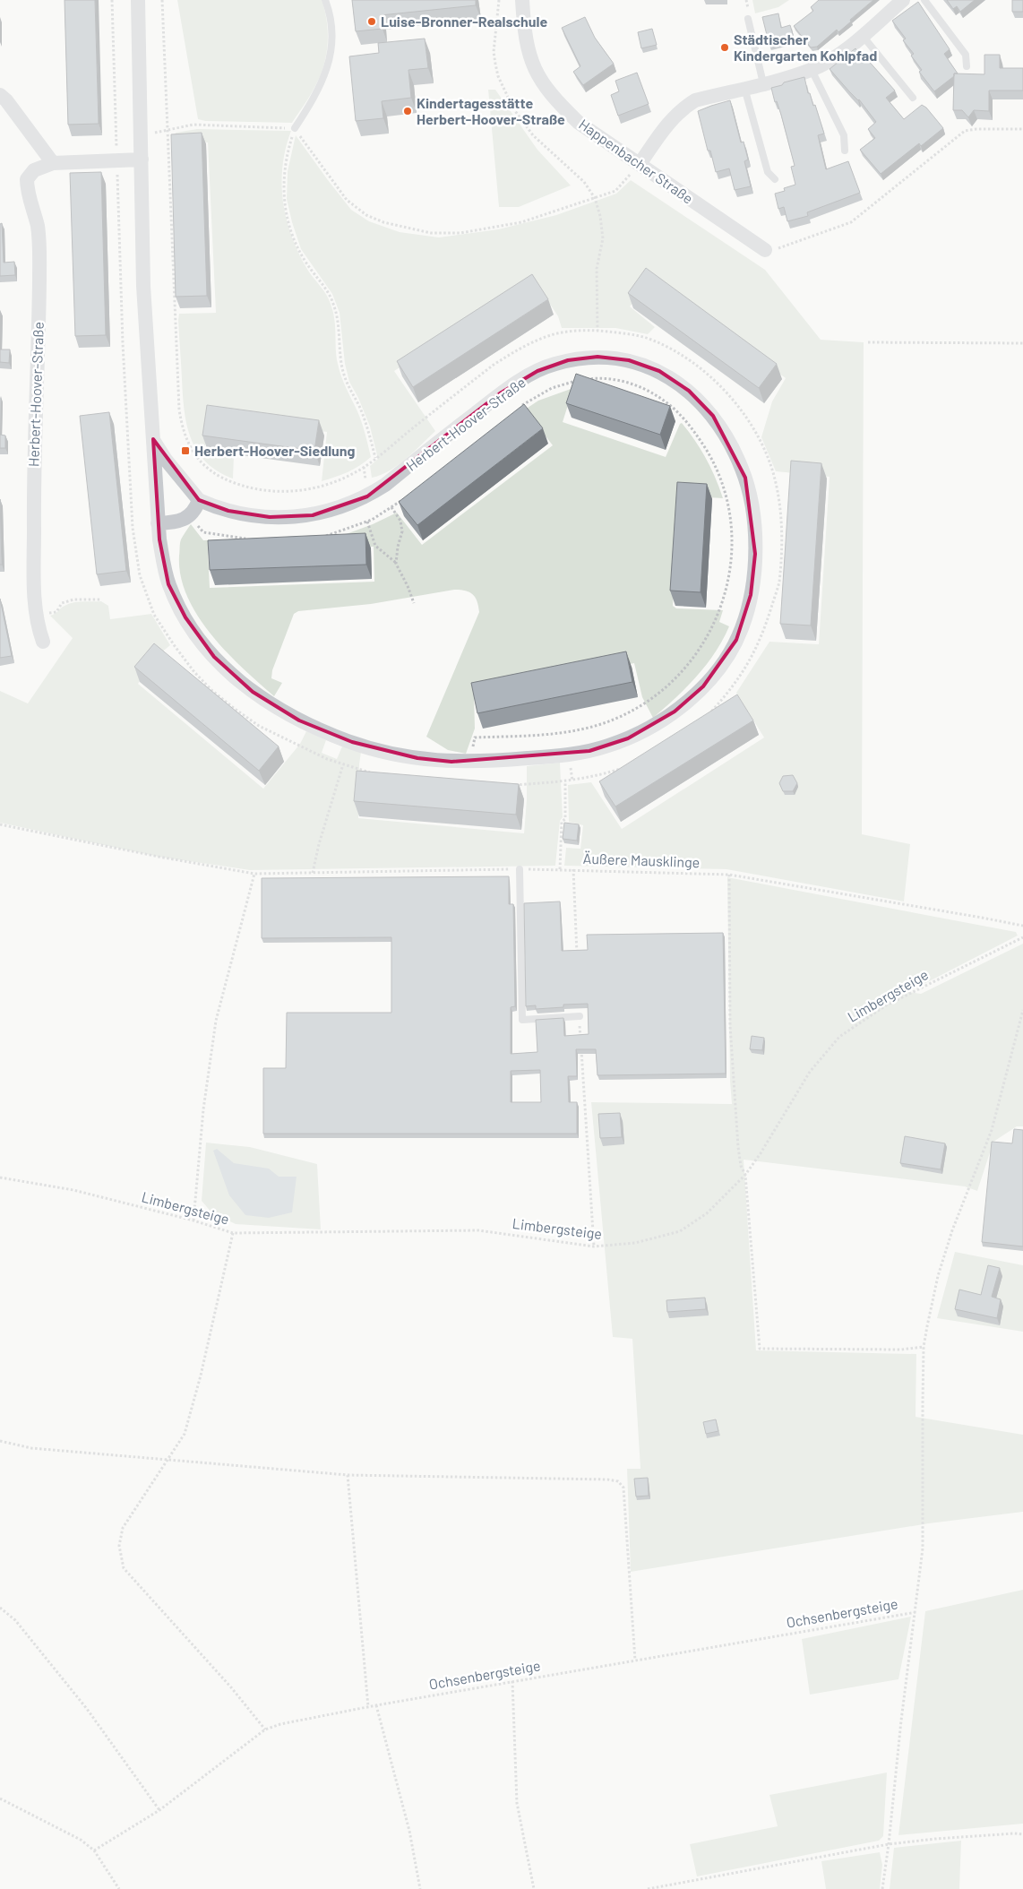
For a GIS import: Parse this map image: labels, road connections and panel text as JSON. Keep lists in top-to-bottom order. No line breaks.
{"streets":{"street":["Happenbacher Straße","Herbert-Hoover-Straße"],"path":["Äußere Mausklinge","Limbergsteige","Ochsenbergsteige"]},"places":{"other":["Luise-Bronner-Realschule","Städtischer Kindergarten Kohlpfad","Kindertagesstätte Herbert-Hoover-Straße"],"transit":["Herbert-Hoover-Siedlung"]}}
